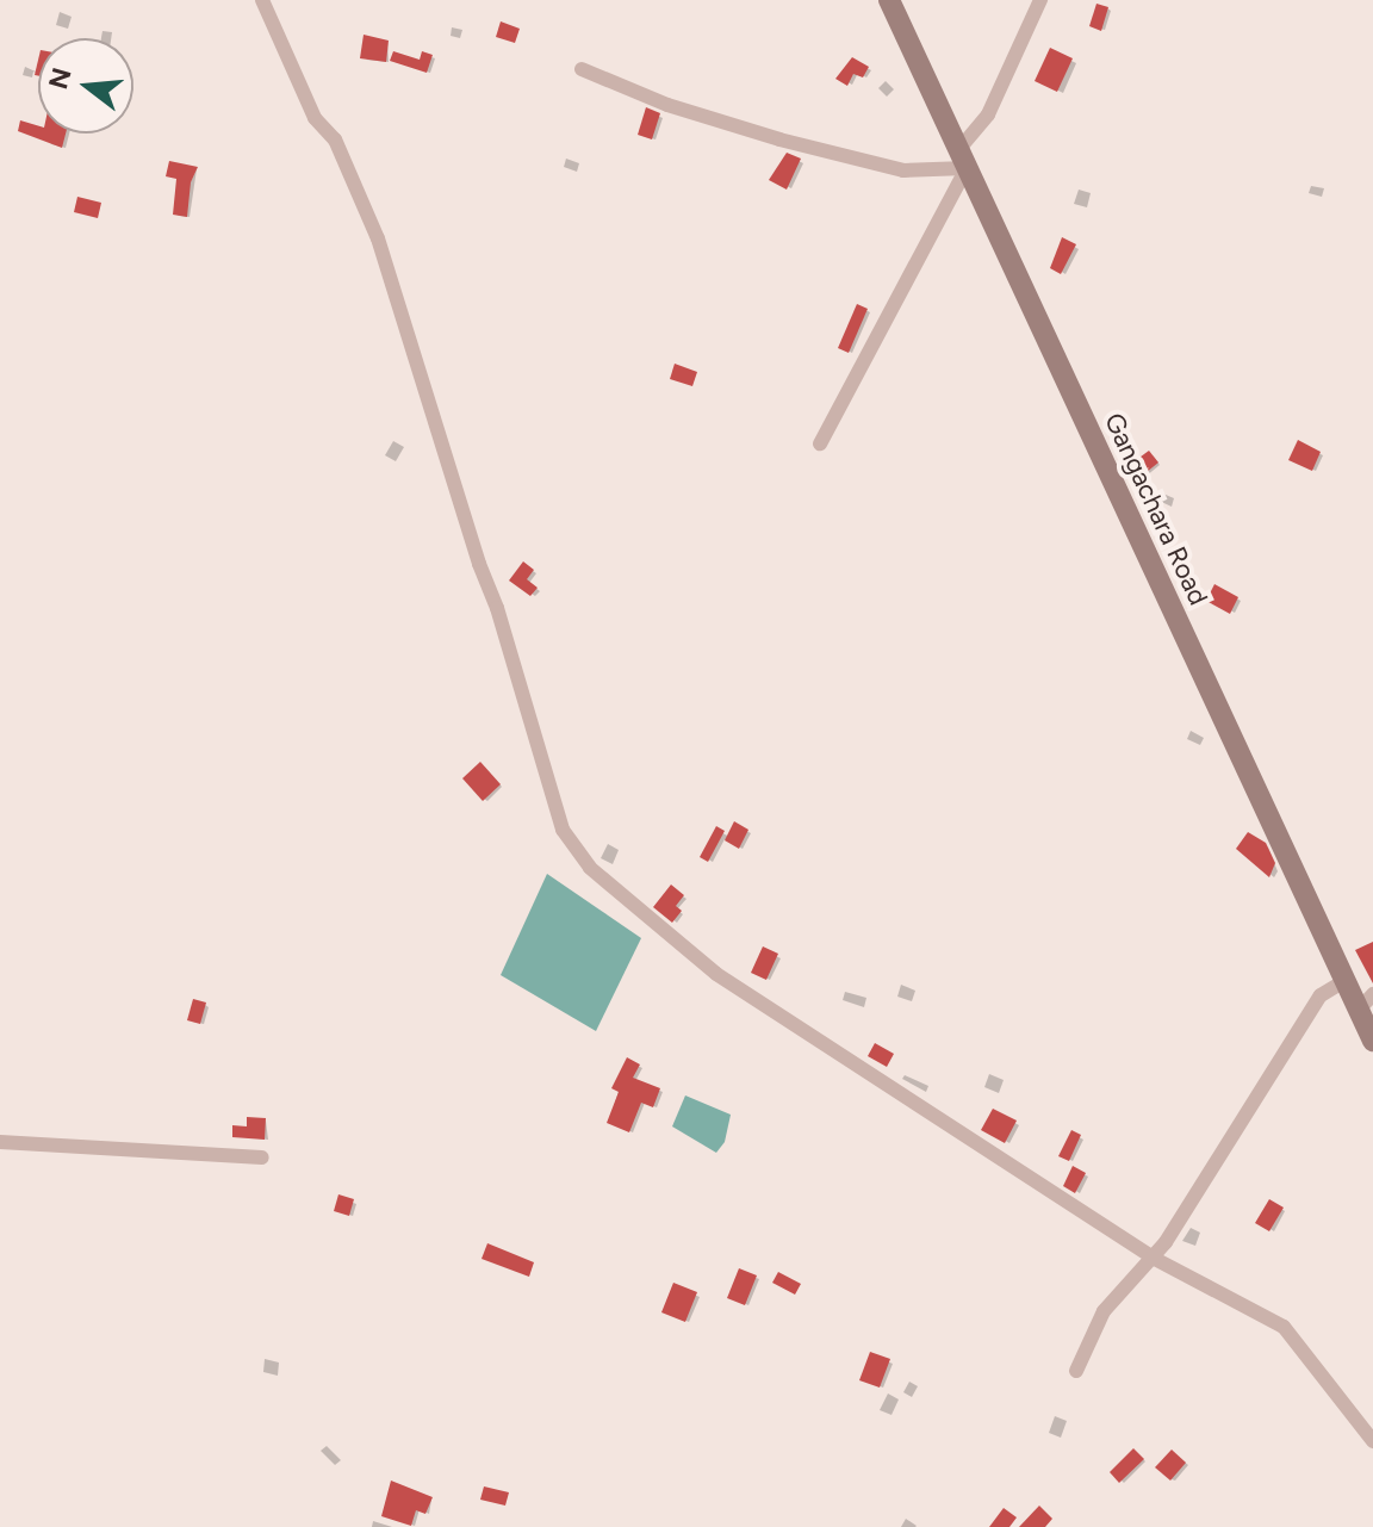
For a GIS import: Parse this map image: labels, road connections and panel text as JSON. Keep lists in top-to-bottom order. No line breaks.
{"streets":{"main road":["Gangachara Road"]},"north":"left"}
